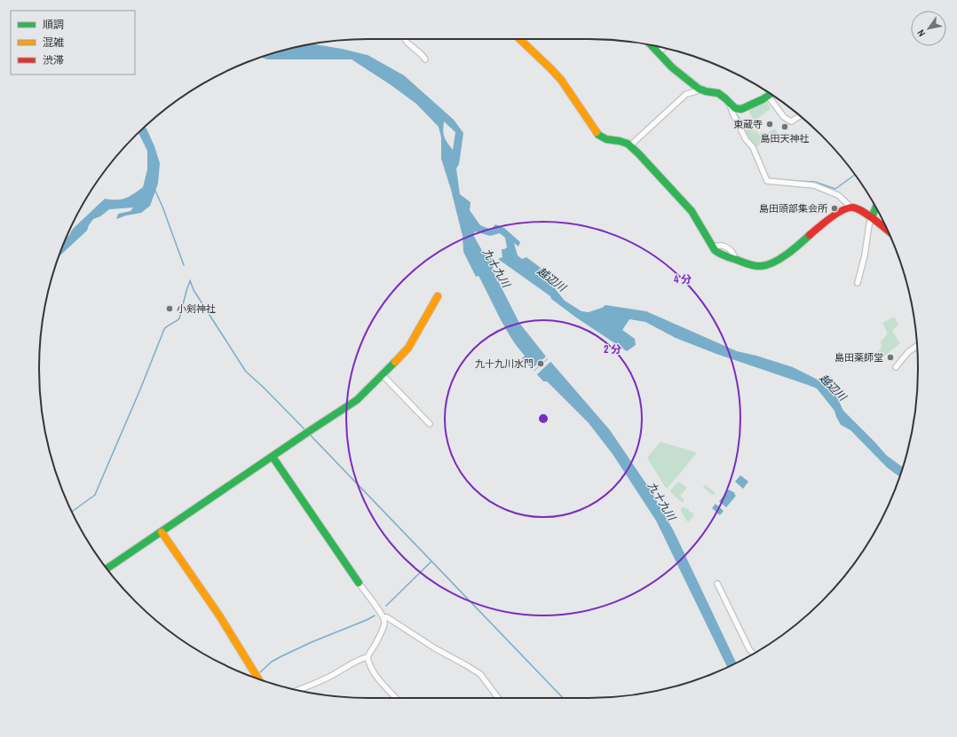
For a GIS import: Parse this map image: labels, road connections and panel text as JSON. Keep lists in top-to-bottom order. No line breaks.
{"water":["九十九川","越辺川"],"places":["東蔵寺","島田天神社","島田頭部集会所","小剣神社","島田薬師堂","九十九川水門"],"legend":["順調","混雑","渋滞"],"north":"bottom left","rings":["4 分","2 分"]}
